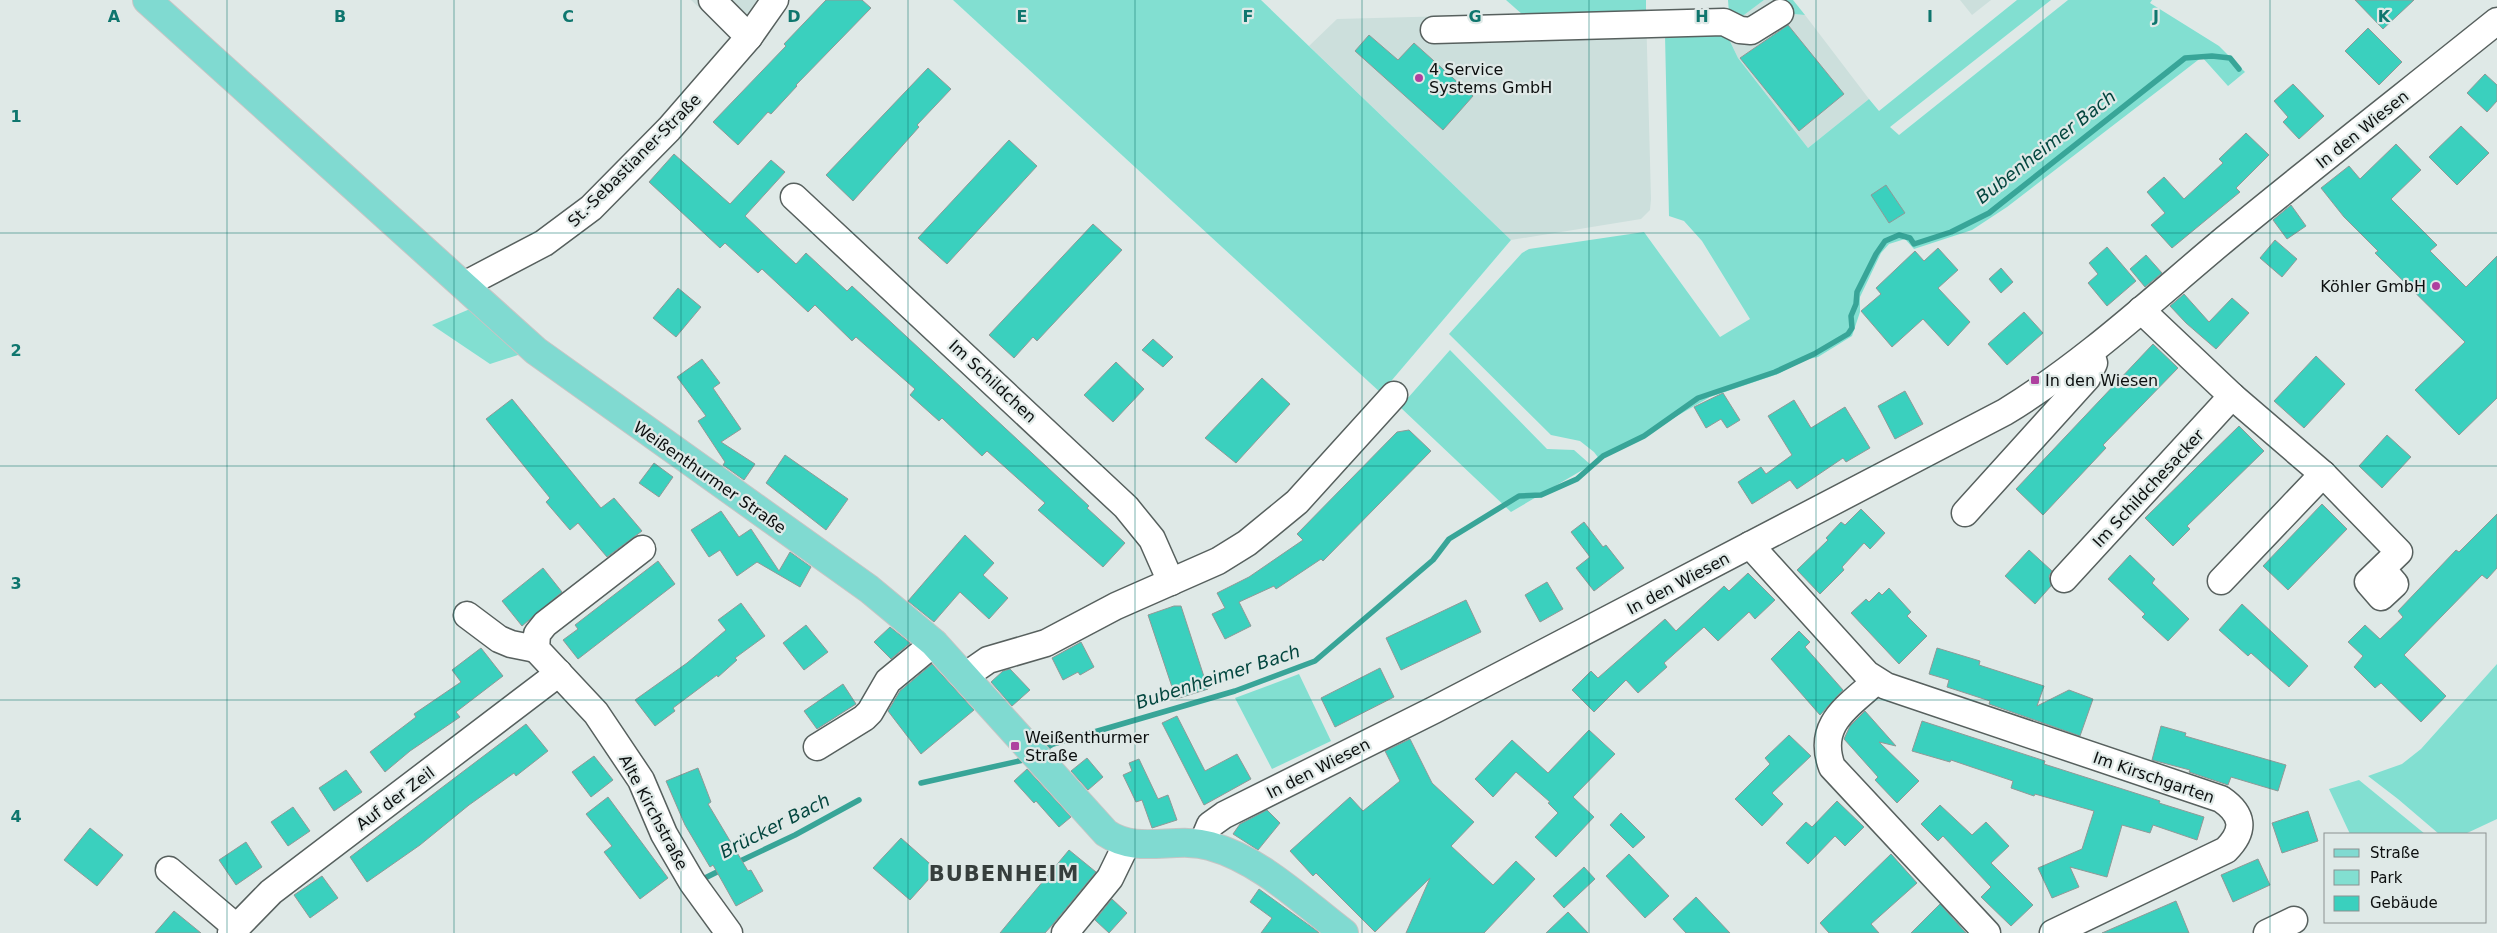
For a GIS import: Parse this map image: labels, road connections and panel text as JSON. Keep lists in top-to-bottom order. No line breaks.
{"streets":{"main road":["Weißenthurmer Straße"],"street":["In den Wiesen","St.-Sebastianer-Straße","Im Schildchen","Im Schildchesacker","Im Kirschgarten","Auf der Zeil","Alte Kirchstraße"]},"crossings":[["In den Wiesen","Weißenthurmer Straße"],["In den Wiesen","Im Kirschgarten"],["St.-Sebastianer-Straße","Weißenthurmer Straße"],["Auf der Zeil","Alte Kirchstraße"]],"districts":["BUBENHEIM"],"water":["Bubenheimer Bach","Brücker Bach"],"places":{"other":["4 Service Systems GmbH","Köhler GmbH"],"transit":["In den Wiesen","Weißenthurmer Straße"]},"legend":["Straße","Park","Gebäude"],"grid":{"columns":["A","B","C","D","E","F","G","H","I","J","K"],"rows":["1","2","3","4"]}}
